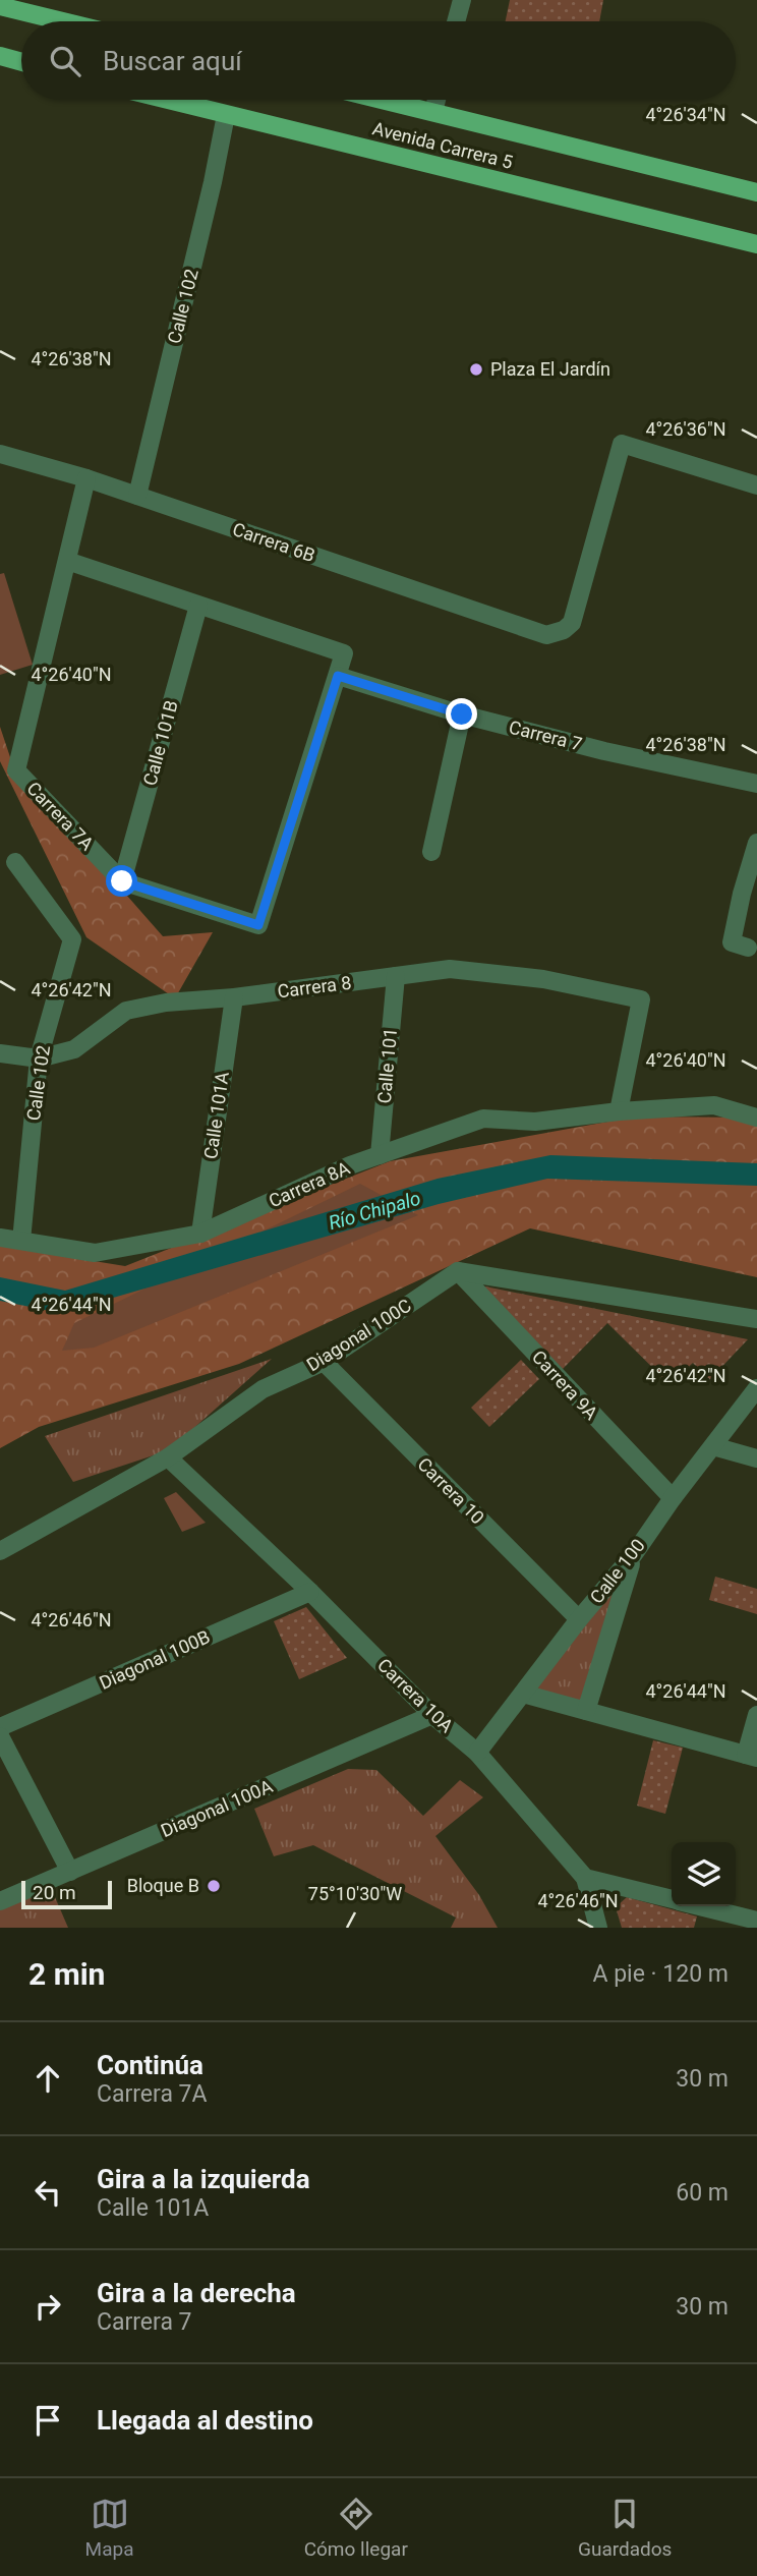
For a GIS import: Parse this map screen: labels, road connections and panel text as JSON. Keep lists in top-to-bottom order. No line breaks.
{"streets":{"main road":["Avenida Carrera 5"],"street":["Calle 102","Carrera 6B","Carrera 7","Calle 101B","Carrera 7A","Carrera 8","Calle 101","Calle 101A","Carrera 8A","Diagonal 100C","Carrera 9A","Carrera 10","Calle 100","Diagonal 100B","Carrera 10A","Diagonal 100A"]},"crossings":[["Avenida Carrera 5","Calle 102"],["Calle 102","Carrera 6B"],["Calle 102","Carrera 8"],["Calle 102","Carrera 8A"],["Carrera 7","Carrera 7A"],["Calle 101B","Carrera 7A"],["Carrera 8","Calle 101"],["Carrera 8","Calle 101A"],["Carrera 8","Carrera 8A"],["Calle 101","Carrera 8A"],["Calle 101A","Carrera 8A"],["Diagonal 100C","Carrera 9A"],["Diagonal 100C","Carrera 10"],["Diagonal 100C","Carrera 10A"],["Carrera 9A","Calle 100"],["Carrera 10","Calle 100"],["Calle 100","Carrera 10A"],["Diagonal 100B","Carrera 10A"],["Carrera 10A","Diagonal 100A"]],"water":["Río Chipalo"],"places":["Plaza El Jardín","Bloque B"],"scale_bar":"20 m","page":{"search":"Buscar aquí","scale":"20 m","heading":["2 min","A pie · 120 m"],"list":[["Continúa","Carrera 7A","30 m"],["Gira a la izquierda","Calle 101A","60 m"],["Gira a la derecha","Carrera 7","30 m"],"Llegada al destino"],"nav":["Mapa","Cómo llegar","Guardados"]},"coordinates":["4°26'34\"N","4°26'38\"N","4°26'36\"N","4°26'40\"N","4°26'42\"N","4°26'44\"N","4°26'46\"N","75°10'30\"W"]}
